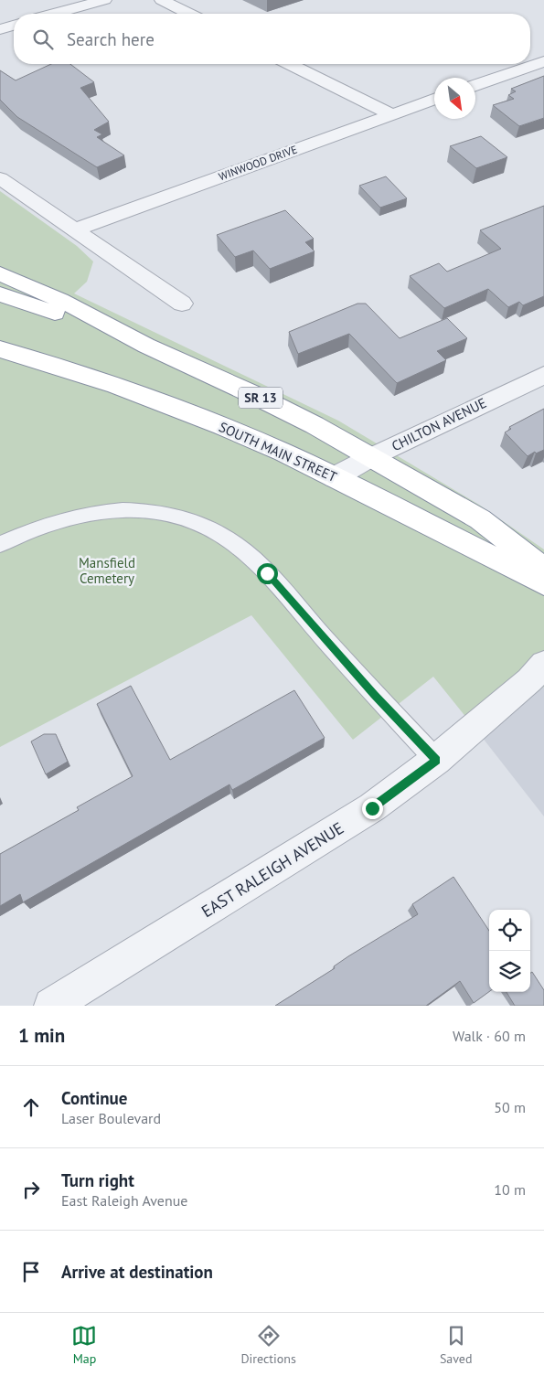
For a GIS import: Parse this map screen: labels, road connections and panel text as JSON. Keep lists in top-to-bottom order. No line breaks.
{"streets":{"highway":["SR 13","SOUTH MAIN STREET"],"street":["WINWOOD DRIVE","CHILTON AVENUE","EAST RALEIGH AVENUE"]},"crossings":[["SR 13","CHILTON AVENUE"],["CHILTON AVENUE","SOUTH MAIN STREET"]],"parks":["Mansfield Cemetery"],"north":"bottom right","page":{"search":"Search here","heading":["1 min","Walk · 60 m"],"list":[["Continue","Laser Boulevard","50 m"],["Turn right","East Raleigh Avenue","10 m"],"Arrive at destination"],"nav":["Map","Directions","Saved"]}}
